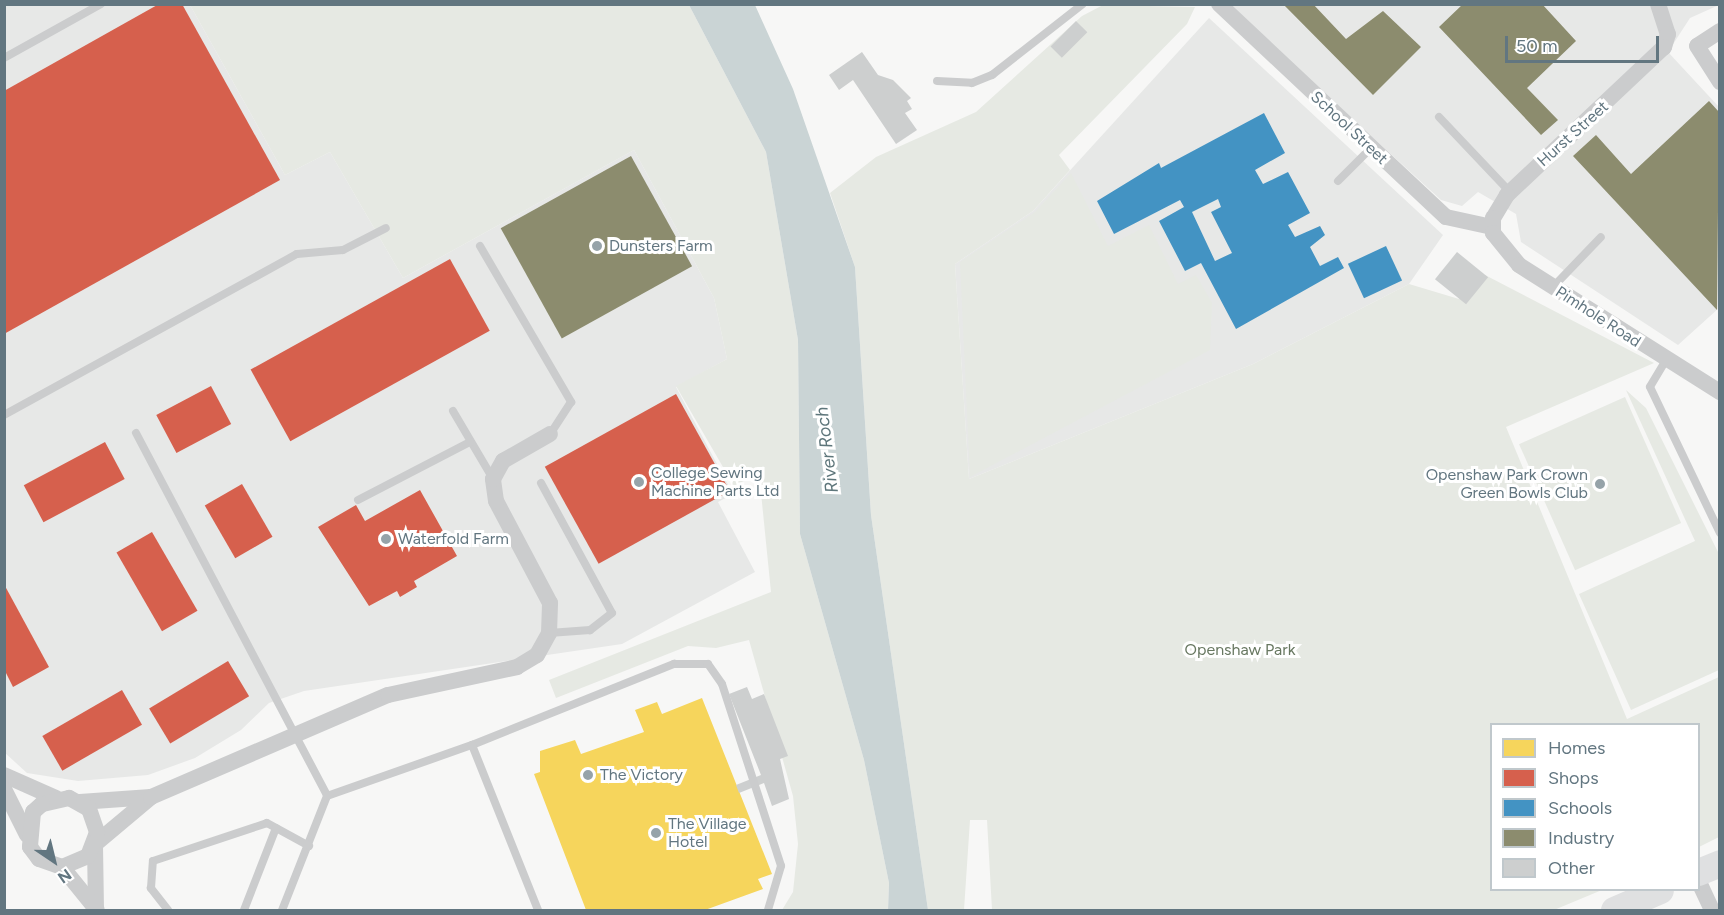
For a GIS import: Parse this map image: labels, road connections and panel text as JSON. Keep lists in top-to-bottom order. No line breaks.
{"streets":{"street":["School Street","Hurst Street","Pimhole Road"]},"crossings":[["School Street","Hurst Street"],["School Street","Pimhole Road"],["Hurst Street","Pimhole Road"]],"water":["River Roch"],"parks":["Openshaw Park"],"places":["Dunsters Farm","College Sewing Machine Parts Ltd","Openshaw Park Crown Green Bowls Club","Waterfold Farm","The Victory","The Village Hotel"],"legend":["Homes","Shops","Schools","Industry","Other"],"scale_bar":"50 m","north":"bottom right"}
